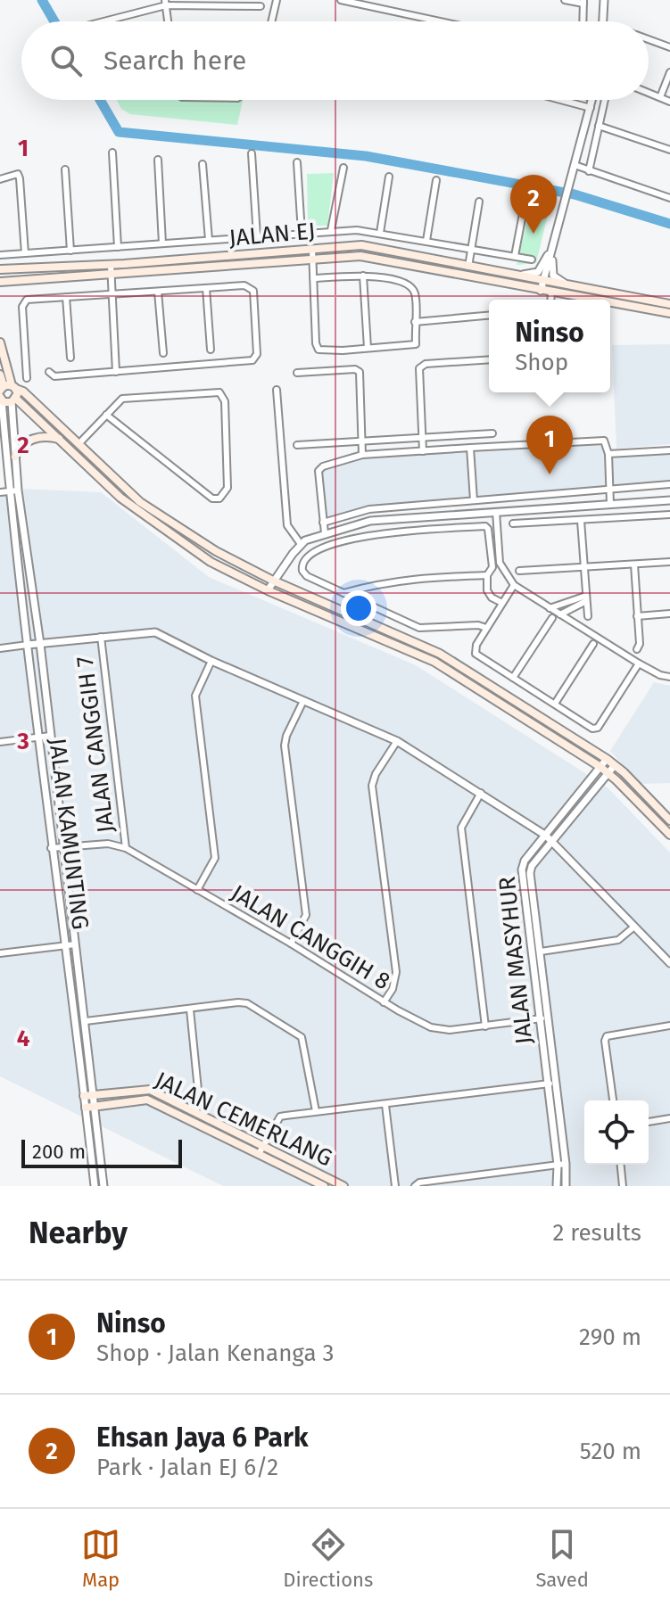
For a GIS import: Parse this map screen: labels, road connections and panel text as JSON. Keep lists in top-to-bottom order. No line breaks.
{"streets":{"main road":["JALAN EJ","JALAN CEMERLANG"],"street":["JALAN CANGGIH 7","JALAN KAMUNTING","JALAN CANGGIH 8","JALAN MASYHUR"]},"crossings":[["JALAN CANGGIH 7","JALAN CANGGIH 8"],["JALAN KAMUNTING","JALAN CANGGIH 8"],["JALAN KAMUNTING","JALAN CEMERLANG"],["JALAN CANGGIH 8","JALAN MASYHUR"]],"scale_bar":"200 m","page":{"search":"Search here","pins":["2","1"],"popup":["Ninso","Shop"],"scale":"200 m","heading":["Nearby","2 results"],"list":[{"mark":"1","name":"Ninso","note":"Shop · Jalan Kenanga 3","value":"290 m"},{"mark":"2","name":"Ehsan Jaya 6 Park","note":"Park · Jalan EJ 6/2","value":"520 m"}],"nav":["Map","Directions","Saved"]},"grid":{"rows":["1","2","3","4"]}}
